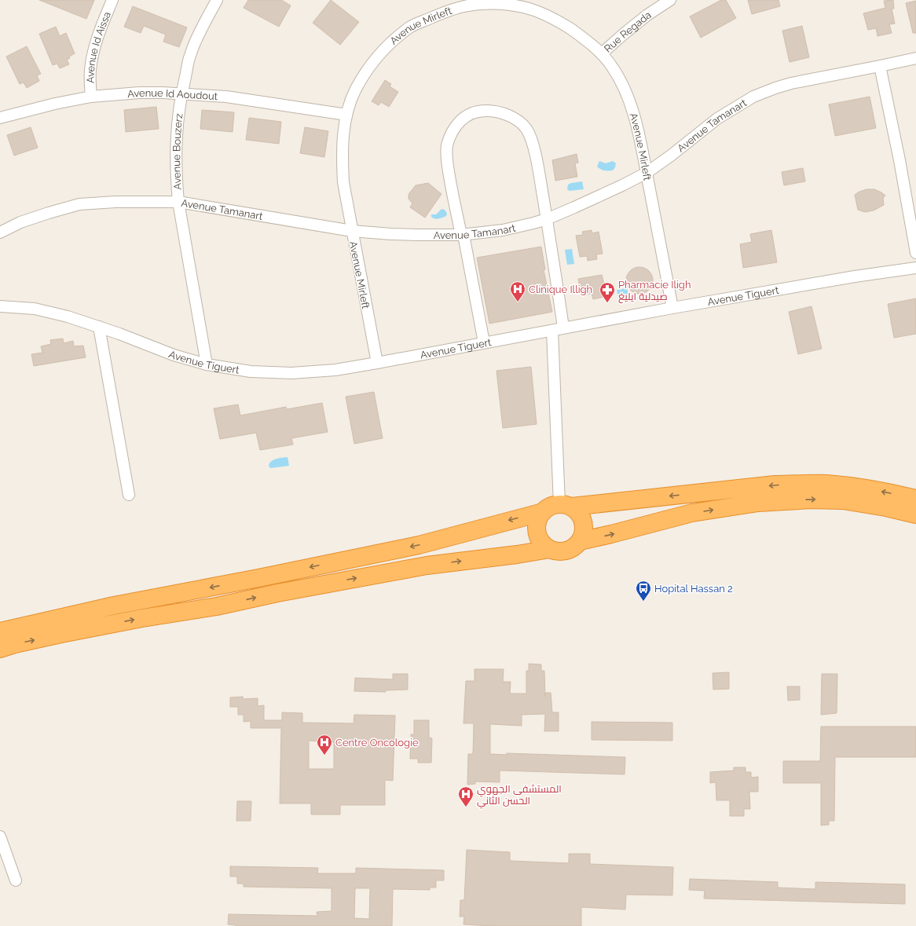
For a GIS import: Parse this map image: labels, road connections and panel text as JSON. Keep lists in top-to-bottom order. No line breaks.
{"streets":{"street":["Avenue Mirleft","Rue Regada","Avenue Id Aissa","Avenue Id Aoudout","Avenue Tamanart","Avenue Bouzerz","Avenue Tiguert"]},"crossings":[["Avenue Mirleft","Rue Regada"],["Avenue Mirleft","Avenue Id Aoudout"],["Avenue Mirleft","Avenue Tamanart"],["Avenue Mirleft","Avenue Tiguert"],["Avenue Id Aissa","Avenue Id Aoudout"],["Avenue Id Aoudout","Avenue Bouzerz"],["Avenue Tamanart","Avenue Bouzerz"],["Avenue Bouzerz","Avenue Tiguert"]],"places":{"hospital":["Clinique Illigh","Centre Oncologie","المستشفى الجهوي الحسن الثاني"],"pharmacy":["Pharmacie Iligh صيدلية ايليغ"],"bus stop":["Hopital Hassan 2"]}}
